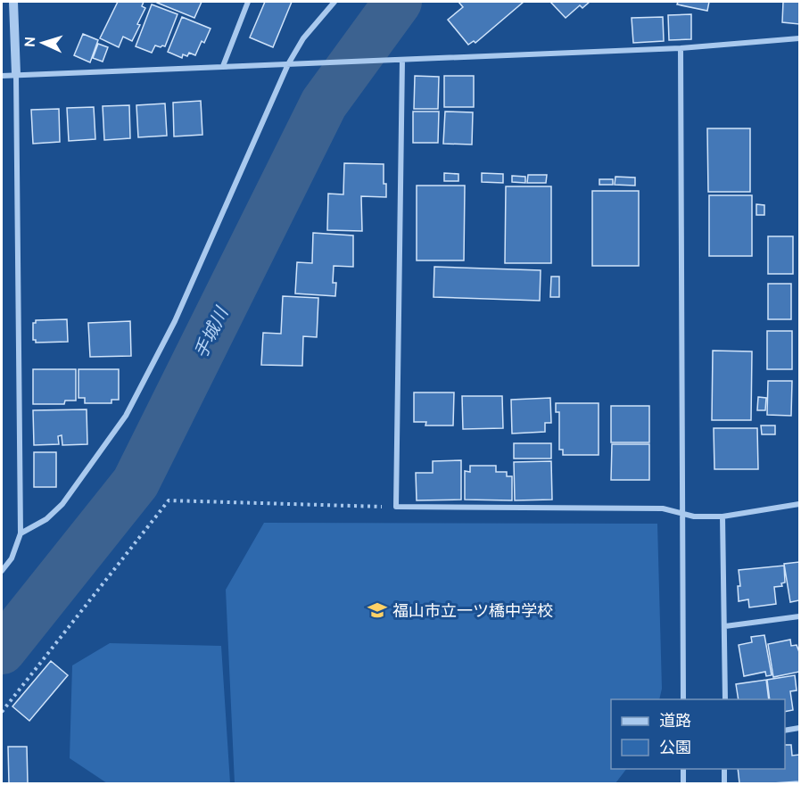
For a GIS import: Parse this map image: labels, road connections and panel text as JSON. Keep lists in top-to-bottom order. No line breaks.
{"water":["手城川"],"places":{"school or university":["福山市立一ツ橋中学校"]},"legend":["道路","公園"],"north":"left"}
